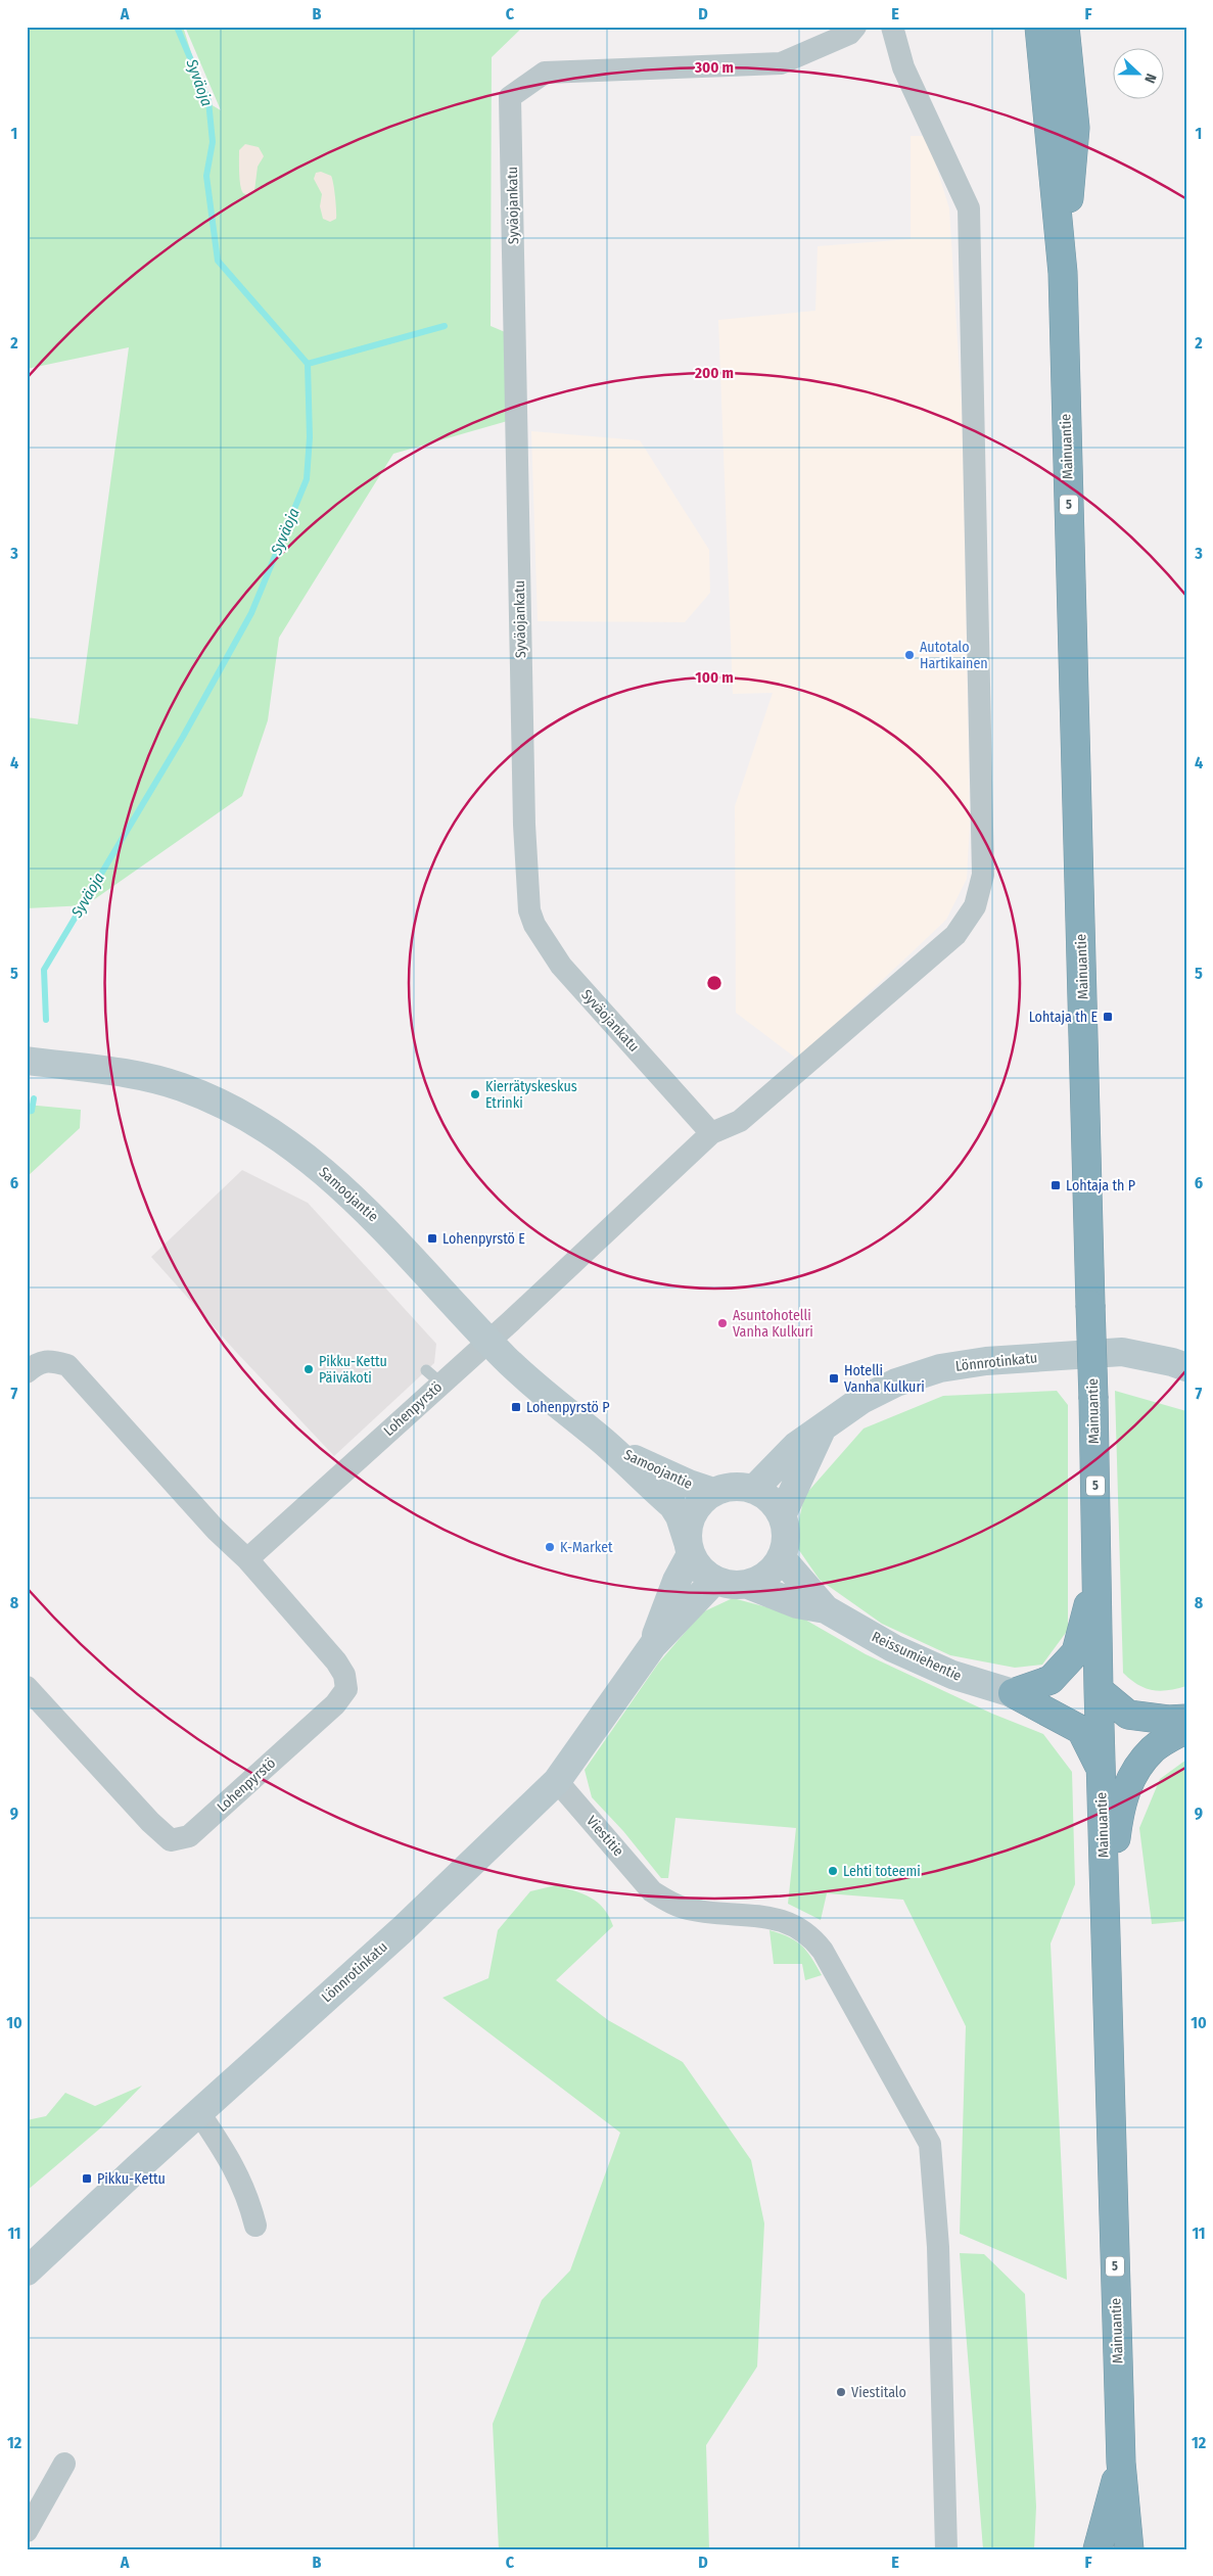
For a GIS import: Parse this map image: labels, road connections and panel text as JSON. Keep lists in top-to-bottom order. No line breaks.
{"streets":{"highway":["Mainuantie","5"],"street":["Syväojankatu","Samoojantie","Lönnrotinkatu","Lohenpyrstö","Reissumiehentie","Viestitie"]},"crossings":[["Mainuantie","5"],["Samoojantie","Lönnrotinkatu"],["Samoojantie","Lohenpyrstö"],["Samoojantie","Reissumiehentie"],["Lönnrotinkatu","Reissumiehentie"],["Lönnrotinkatu","Viestitie"]],"water":["Syväoja"],"places":{"other":["Autotalo Hartikainen","Kierrätyskeskus Etrinki","Asuntohotelli Vanha Kulkuri","Pikku-Kettu Päiväkoti","K-Market","Lehti toteemi","Viestitalo"],"transit":["Lohtaja th E","Lohtaja th P","Lohenpyrstö E","Hotelli Vanha Kulkuri","Lohenpyrstö P","Pikku-Kettu"]},"north":"right","grid":{"columns":["A","B","C","D","E","F"],"rows":["1","2","3","4","5","6","7","8","9","10","11","12"]},"rings":["300 m","200 m","100 m"]}
